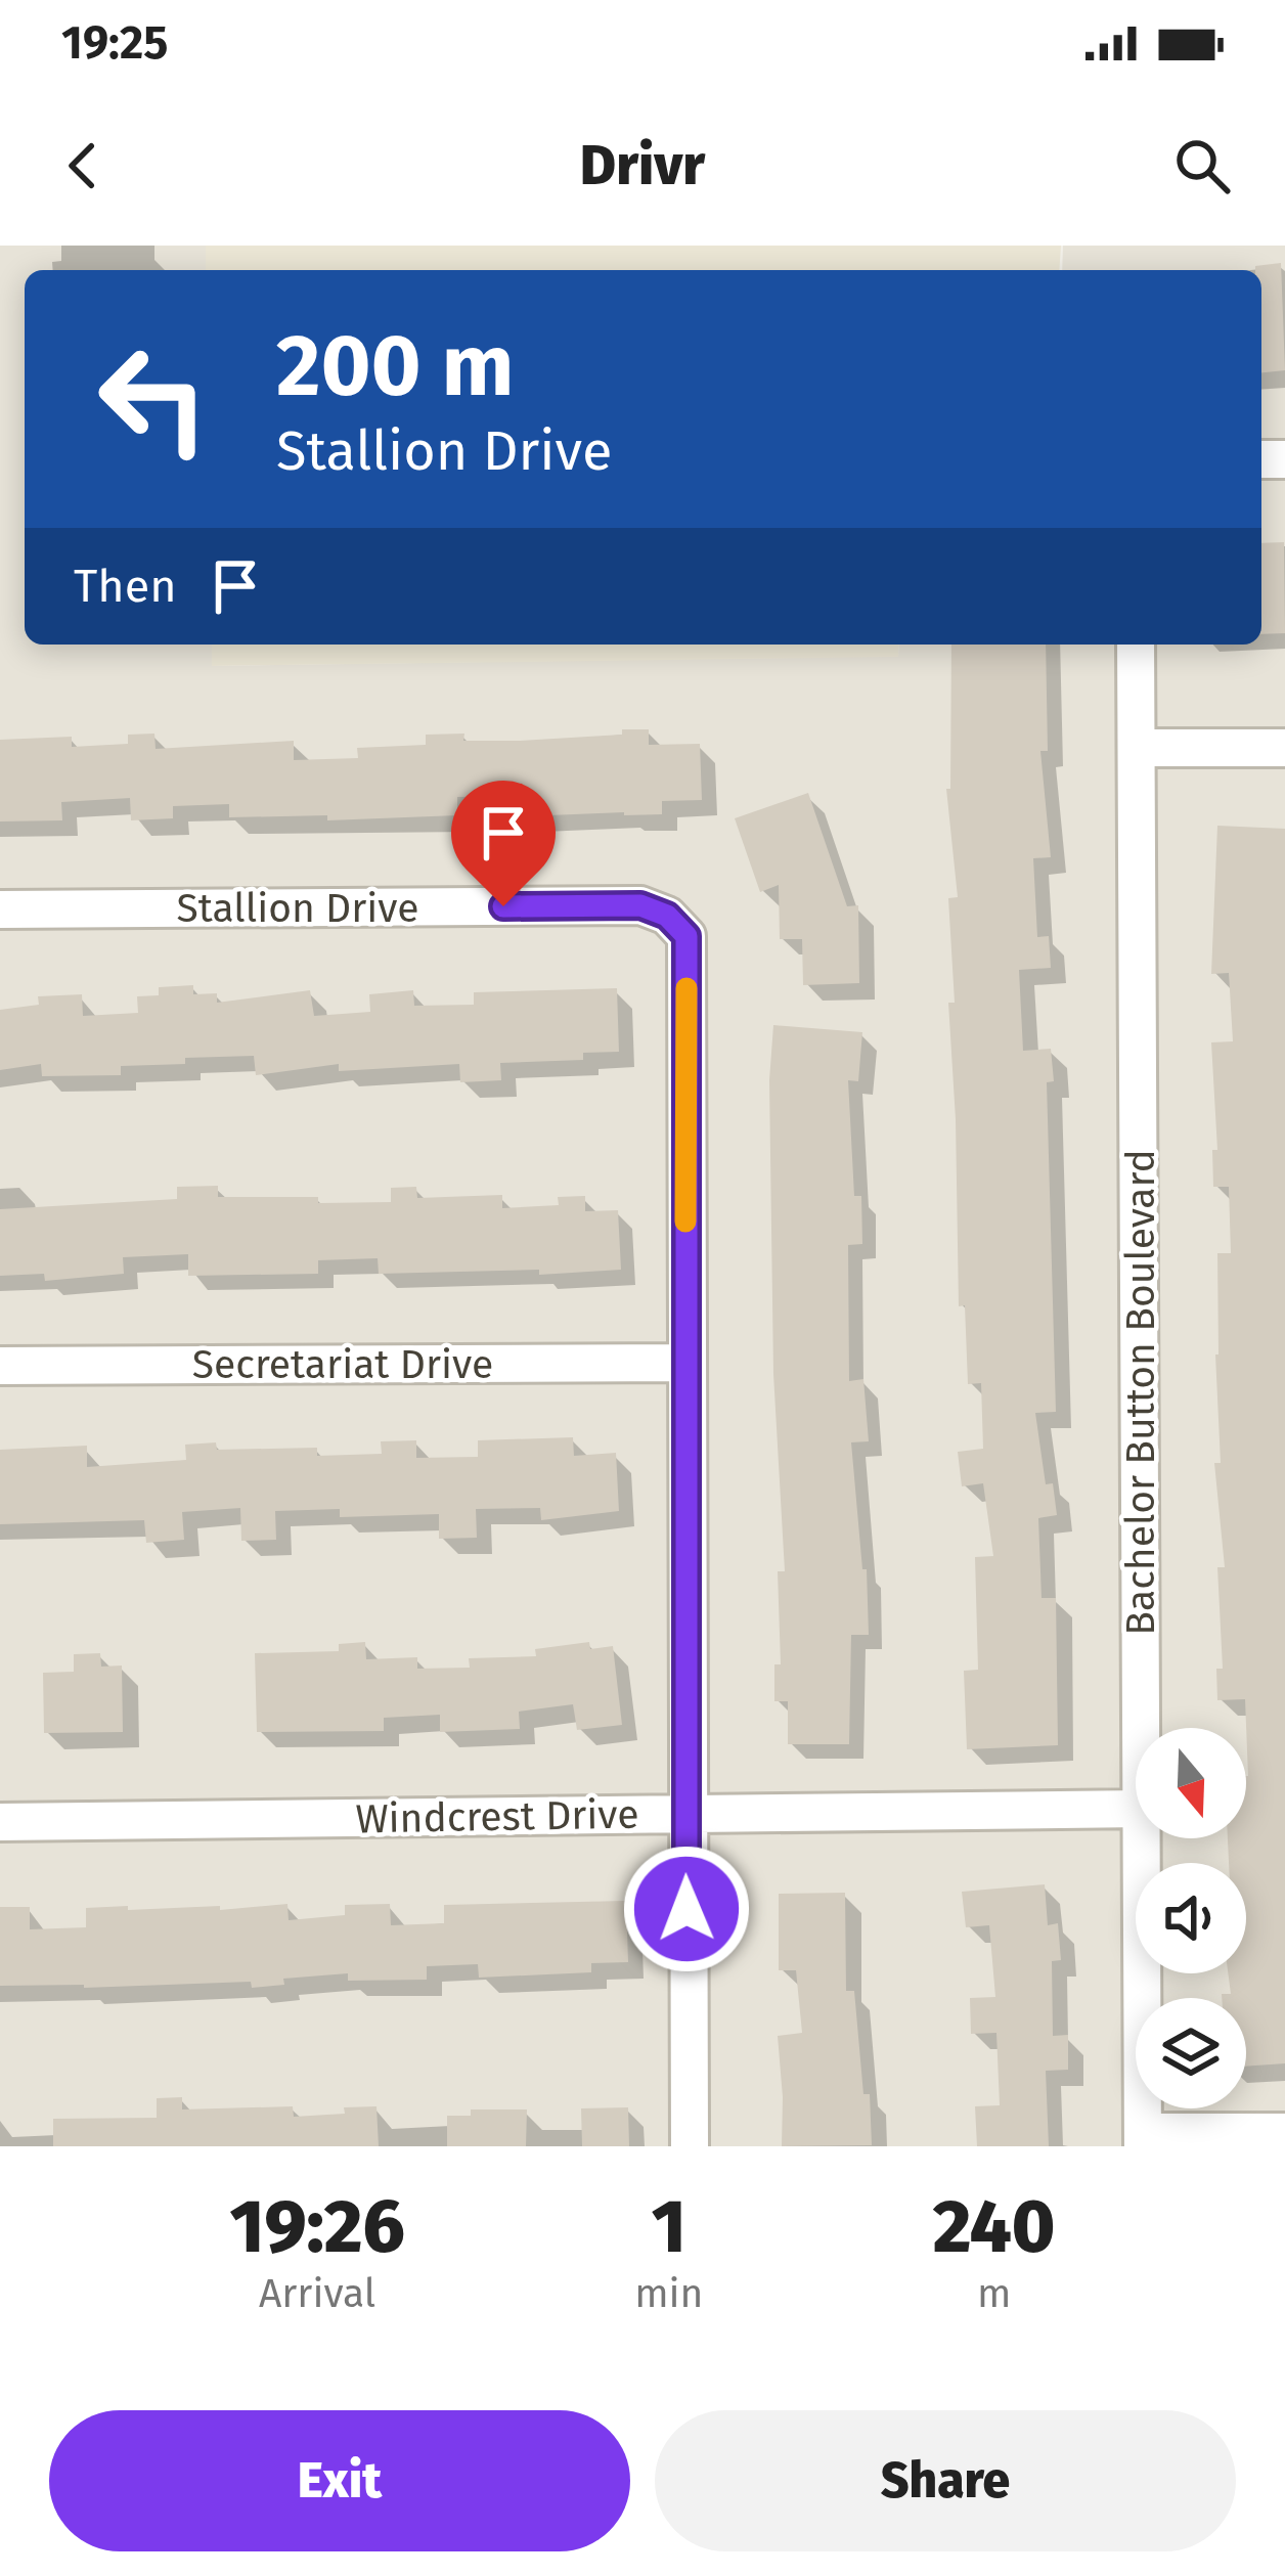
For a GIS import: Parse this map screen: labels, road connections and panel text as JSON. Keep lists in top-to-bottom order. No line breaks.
{"streets":{"street":["Stallion Drive","Secretariat Drive","Bachelor Button Boulevard","Windcrest Drive"]},"crossings":[["Stallion Drive","Secretariat Drive"]],"north":"bottom","page":{"status":"19:25","header":"Drivr","turn":["200 m","Stallion Drive"],"then":"Then","eta":["19:26","Arrival","1","min","240","m"],"buttons":["Exit","Share"]}}
